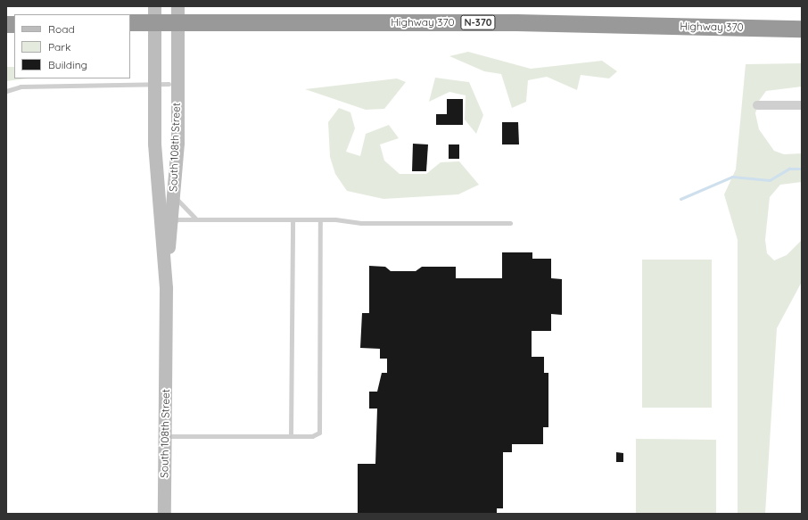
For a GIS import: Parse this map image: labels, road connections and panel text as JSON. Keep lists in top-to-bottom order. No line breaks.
{"streets":{"highway":["Highway 370","N-370"],"street":["South 108th Street"]},"crossings":[["Highway 370","South 108th Street"]],"legend":["Road","Park","Building"]}
